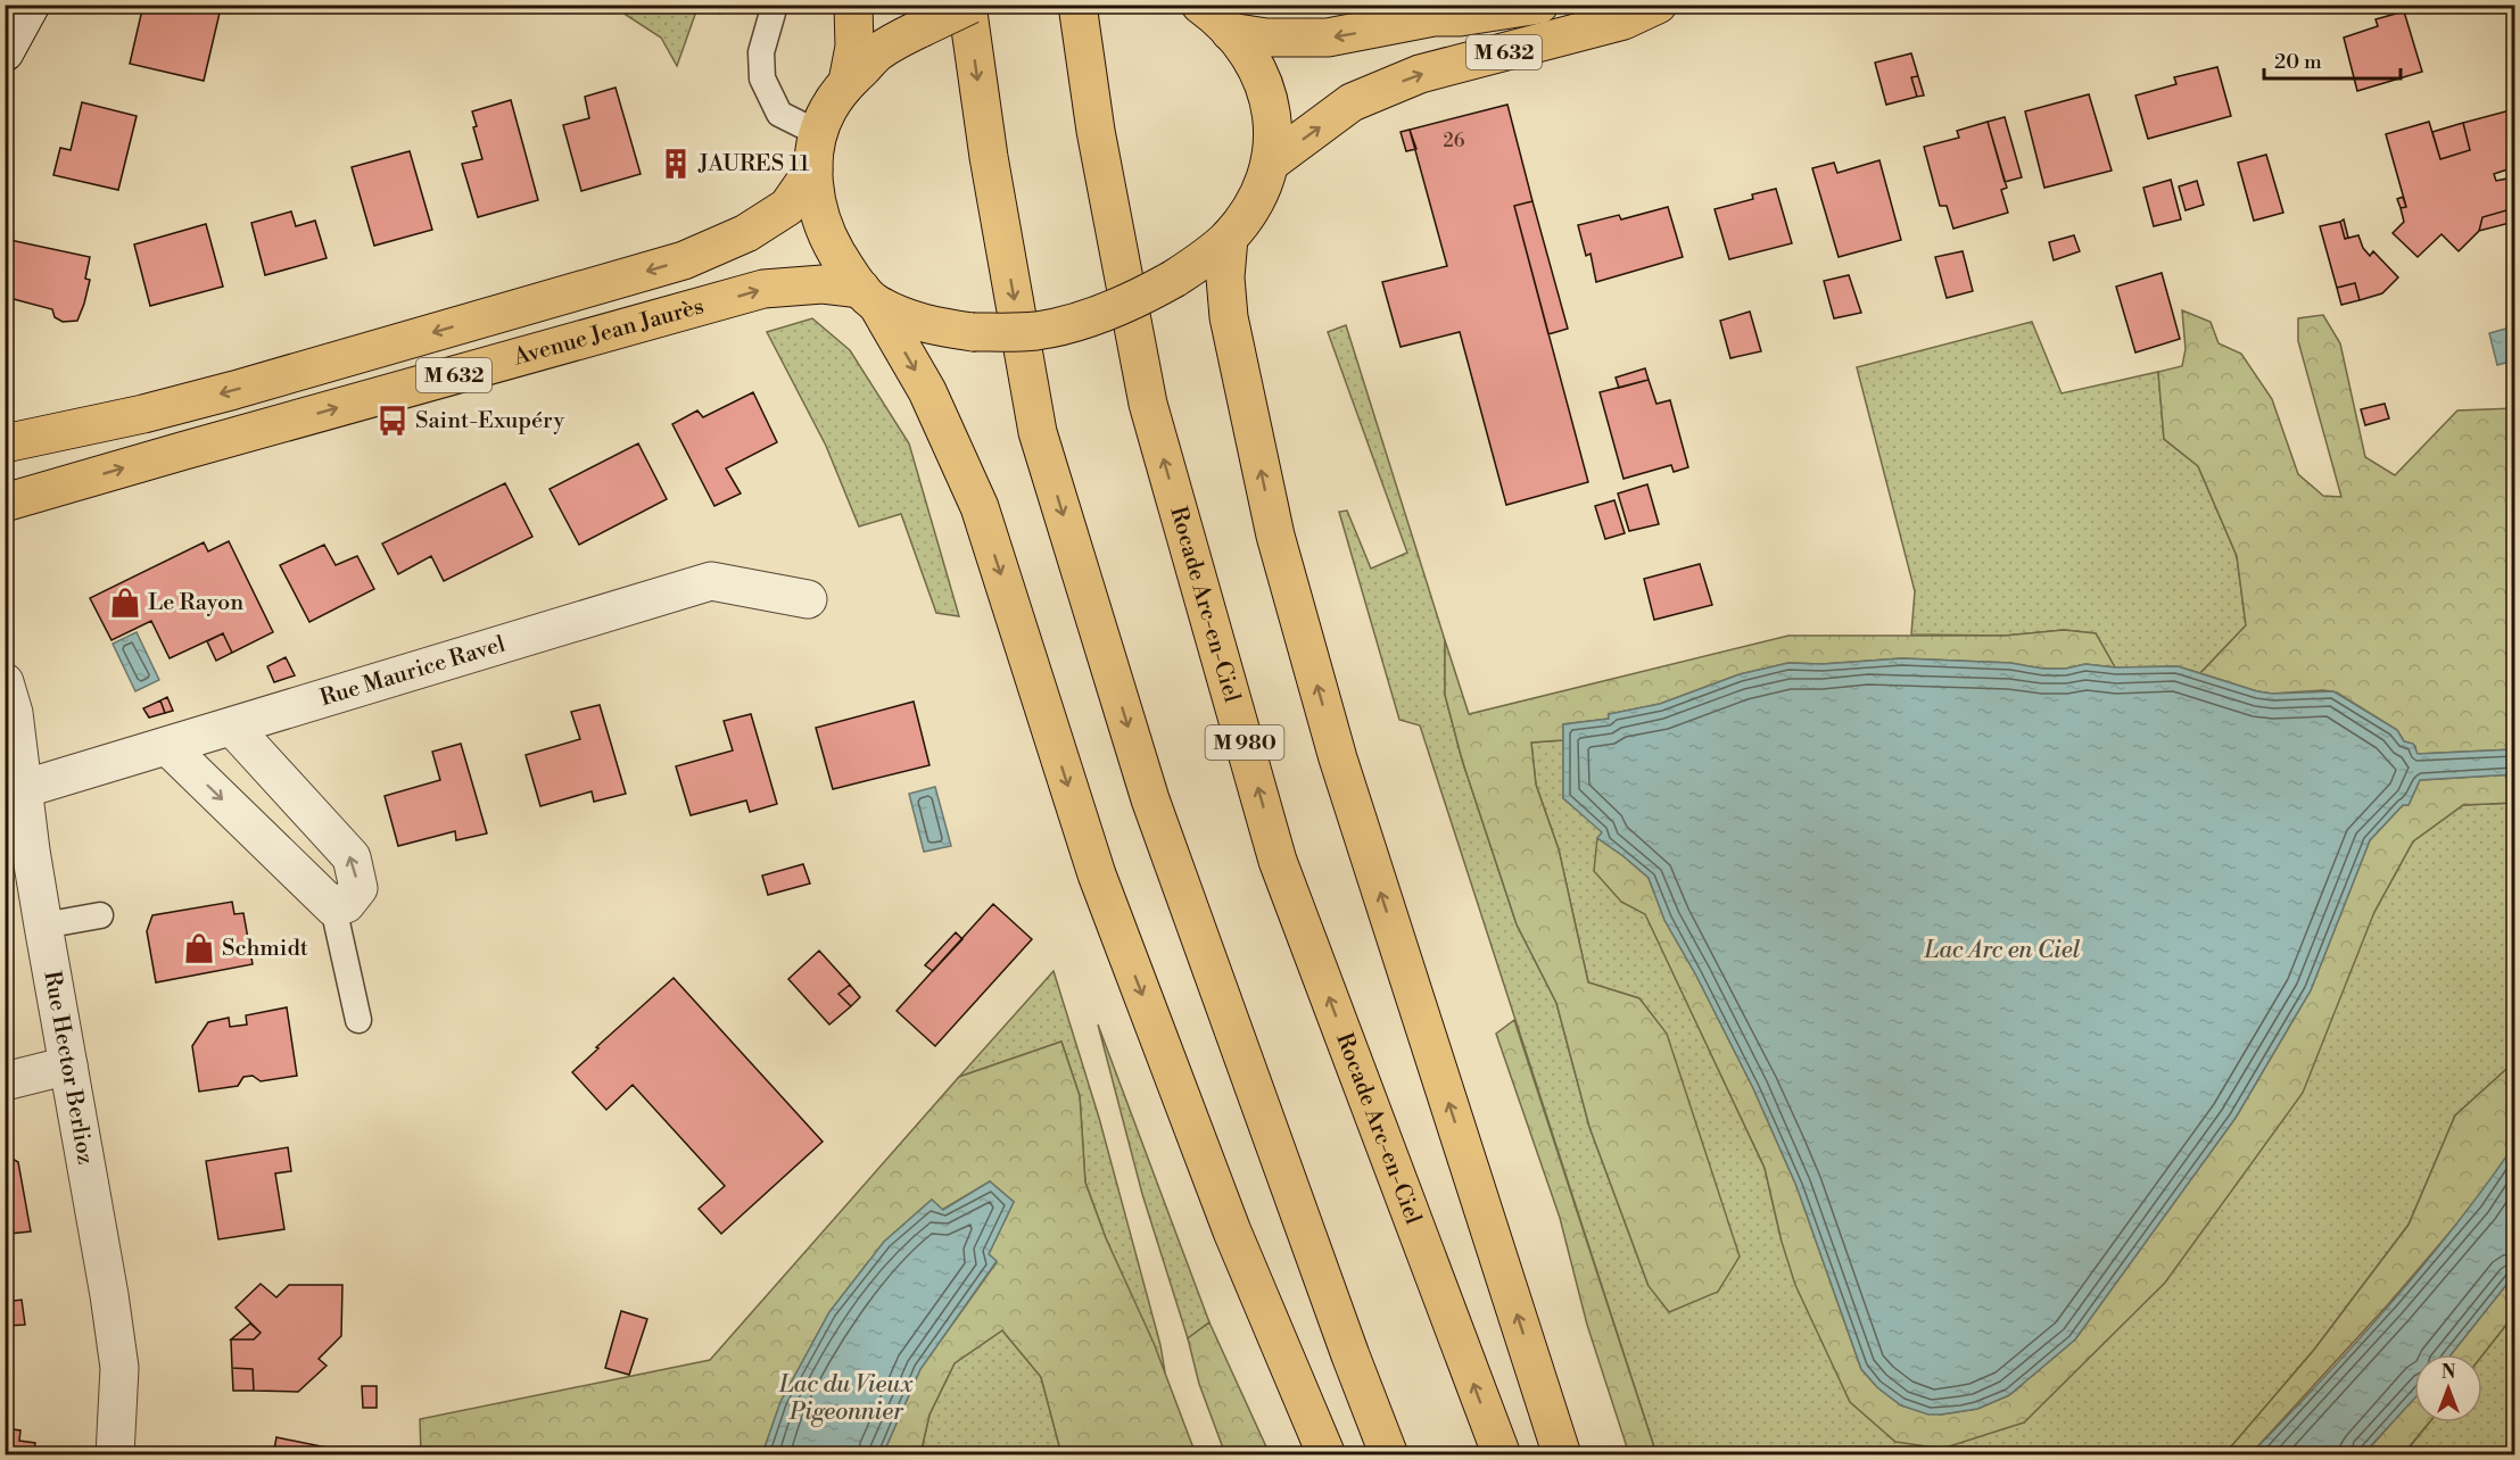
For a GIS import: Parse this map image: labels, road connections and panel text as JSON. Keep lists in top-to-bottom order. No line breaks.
{"streets":{"main road":["M 632","Avenue Jean Jaurès","Rocade Arc-en-Ciel","M 980"],"street":["Rue Maurice Ravel","Rue Hector Berlioz"]},"crossings":[["M 632","Avenue Jean Jaurès"],["Rue Maurice Ravel","Rue Hector Berlioz"]],"water":["Lac Arc en Ciel","Lac du Vieux Pigeonnier"],"places":{"building":["JAURES 11"],"bus stop":["Saint-Exupéry"],"shop":["Le Rayon","Schmidt"]},"house_numbers":["26"],"scale_bar":"20 m","north":"top"}
